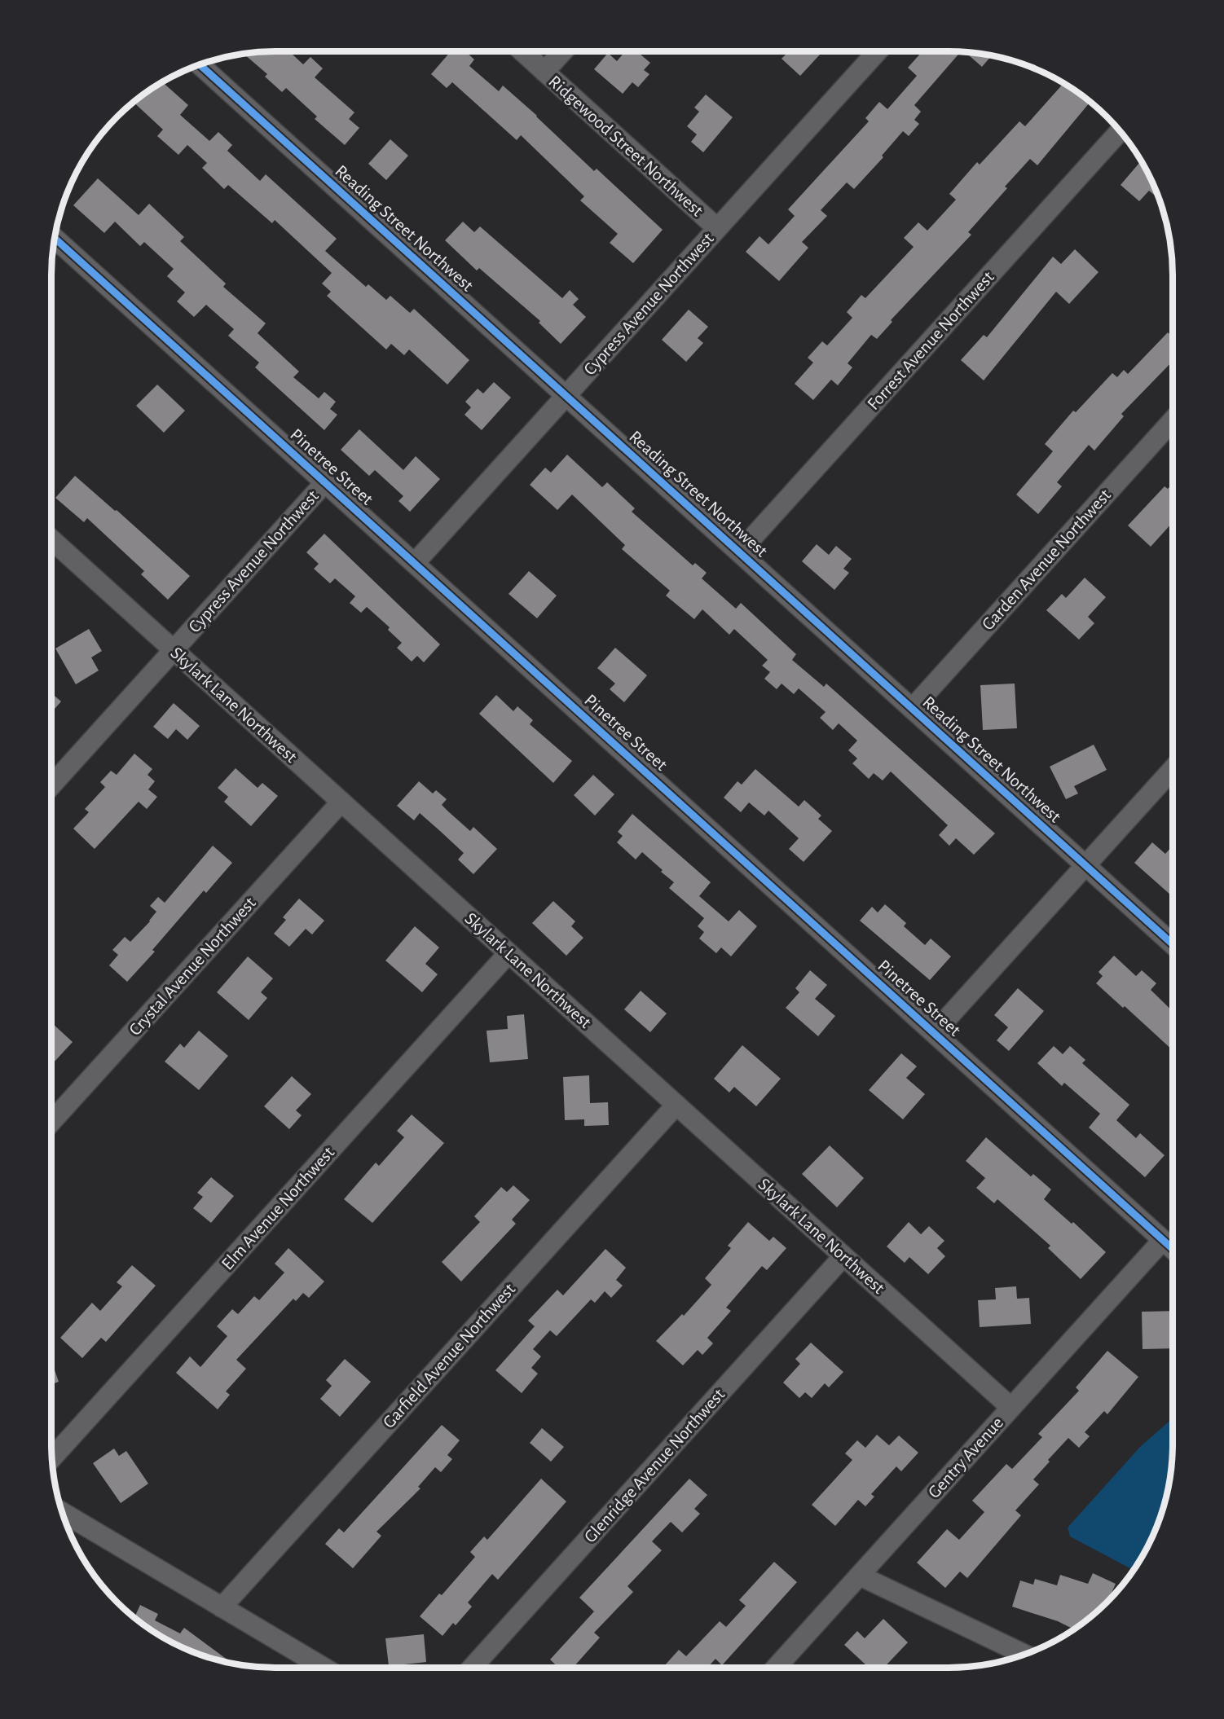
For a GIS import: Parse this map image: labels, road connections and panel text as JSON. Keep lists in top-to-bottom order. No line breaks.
{"streets":{"street":["Ridgewood Street Northwest","Reading Street Northwest","Cypress Avenue Northwest","Forrest Avenue Northwest","Pinetree Street","Garden Avenue Northwest","Skylark Lane Northwest","Crystal Avenue Northwest","Elm Avenue Northwest","Garfield Avenue Northwest","Gentry Avenue","Glenridge Avenue Northwest"]},"crossings":[["Ridgewood Street Northwest","Cypress Avenue Northwest"],["Reading Street Northwest","Cypress Avenue Northwest"],["Reading Street Northwest","Forrest Avenue Northwest"],["Reading Street Northwest","Garden Avenue Northwest"],["Cypress Avenue Northwest","Pinetree Street"],["Cypress Avenue Northwest","Skylark Lane Northwest"],["Pinetree Street","Gentry Avenue"],["Skylark Lane Northwest","Crystal Avenue Northwest"],["Skylark Lane Northwest","Elm Avenue Northwest"],["Skylark Lane Northwest","Garfield Avenue Northwest"],["Skylark Lane Northwest","Gentry Avenue"],["Skylark Lane Northwest","Glenridge Avenue Northwest"]]}
